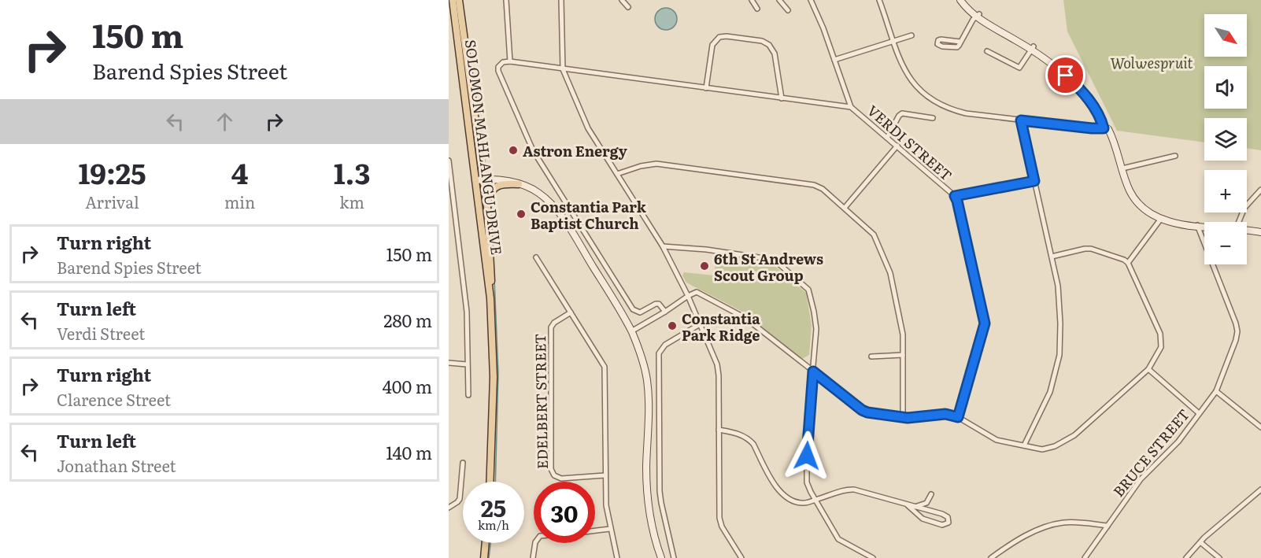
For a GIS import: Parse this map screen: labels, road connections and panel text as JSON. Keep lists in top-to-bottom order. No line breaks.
{"streets":{"main road":["SOLOMON MAHLANGU DRIVE"],"street":["VERDI STREET","EDELBERT STREET","BRUCE STREET"]},"parks":["Wolwespruit"],"places":["Astron Energy","Constantia Park Baptist Church","6th St Andrews Scout Group","Constantia Park Ridge"],"north":"bottom right","page":{"turn":["150 m","Barend Spies Street"],"map_buttons":["+","−"],"eta":["19:25","Arrival","4","min","1.3","km"],"list":[{"name":"Turn right","note":"Barend Spies Street","value":"150 m"},{"name":"Turn left","note":"Verdi Street","value":"280 m"},{"name":"Turn right","note":"Clarence Street","value":"400 m"},{"name":"Turn left","note":"Jonathan Street","value":"140 m"}],"speed":"25 km/h","limit":"30"}}
